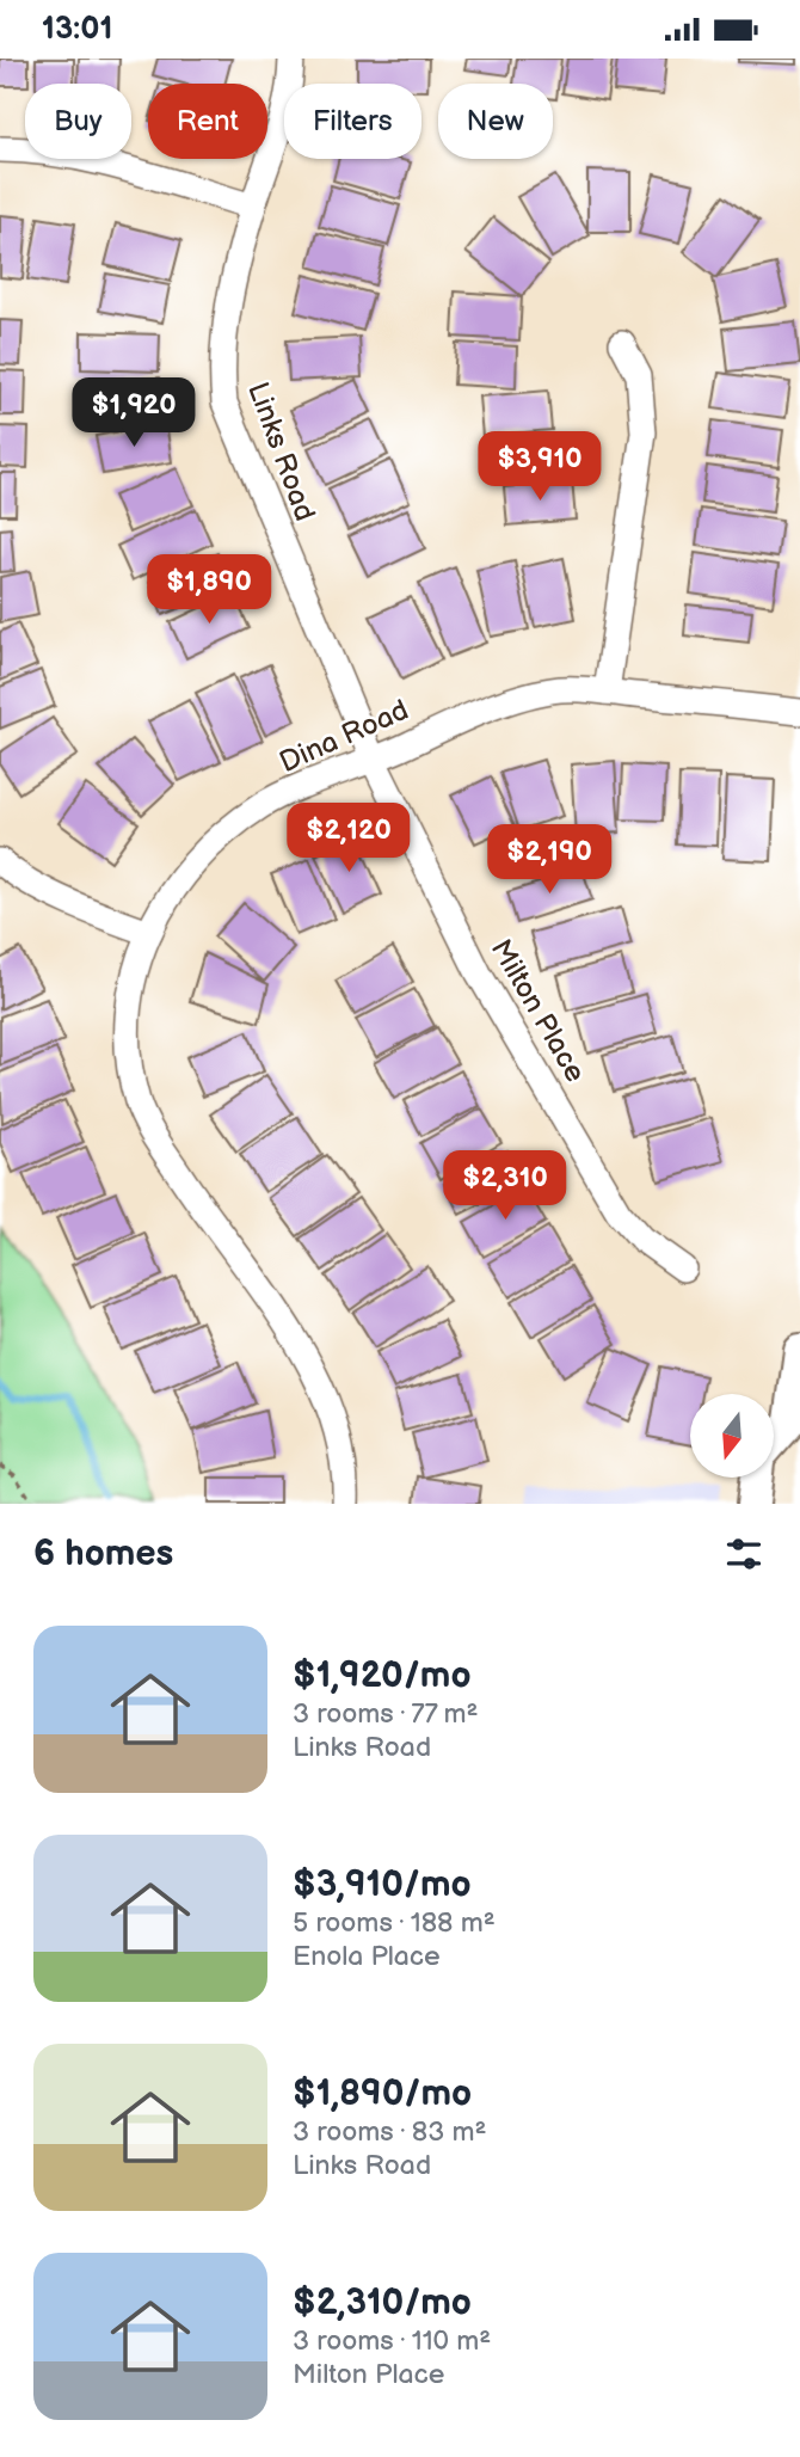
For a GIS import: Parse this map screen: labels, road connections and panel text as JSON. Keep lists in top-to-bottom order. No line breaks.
{"streets":{"street":["Links Road","Dina Road","Milton Place"]},"crossings":[["Links Road","Dina Road"],["Links Road","Milton Place"],["Dina Road","Milton Place"]],"north":"bottom","page":{"status":"13:01","chip":["Buy","Rent","Filters","New"],"price":["$1,920","$3,910","$1,890","$2,120","$2,190","$2,310"],"heading":"6 homes","list":[{"name":"$1,920/mo","note":"3 rooms · 77 m² · Links Road"},{"name":"$3,910/mo","note":"5 rooms · 188 m² · Enola Place"},{"name":"$1,890/mo","note":"3 rooms · 83 m² · Links Road"},{"name":"$2,310/mo","note":"3 rooms · 110 m² · Milton Place"}]}}
